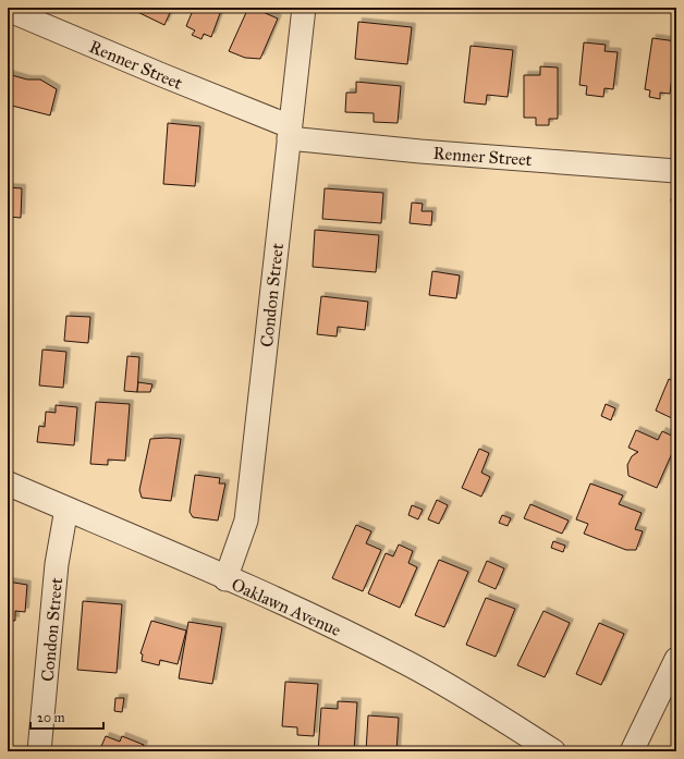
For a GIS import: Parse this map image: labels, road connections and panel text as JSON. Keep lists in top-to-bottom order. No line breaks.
{"streets":{"street":["Renner Street","Condon Street","Oaklawn Avenue"]},"crossings":[["Renner Street","Condon Street"],["Condon Street","Oaklawn Avenue"]],"scale_bar":"20 m"}
